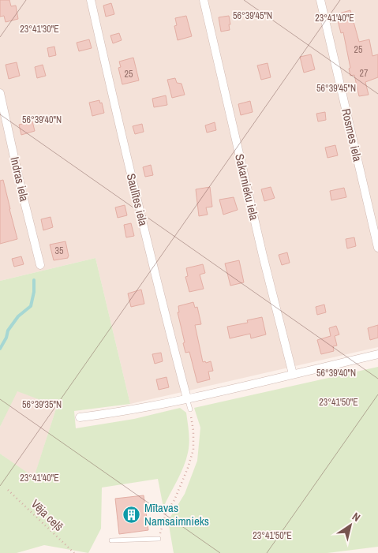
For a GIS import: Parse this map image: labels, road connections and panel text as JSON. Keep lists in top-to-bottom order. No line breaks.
{"streets":{"street":["Rosmes iela","Indras iela","Sakarnieku iela","Saulītes iela"],"path":["Vēja ceļš"]},"places":{"building":["Mītavas Namsaimnieks"]},"house_numbers":["25","27","25","35"],"north":"top right","coordinates":["56°39'45\"N","23°41'40\"E","23°41'30\"E","56°39'40\"N","23°41'50\"E","56°39'35\"N"]}
